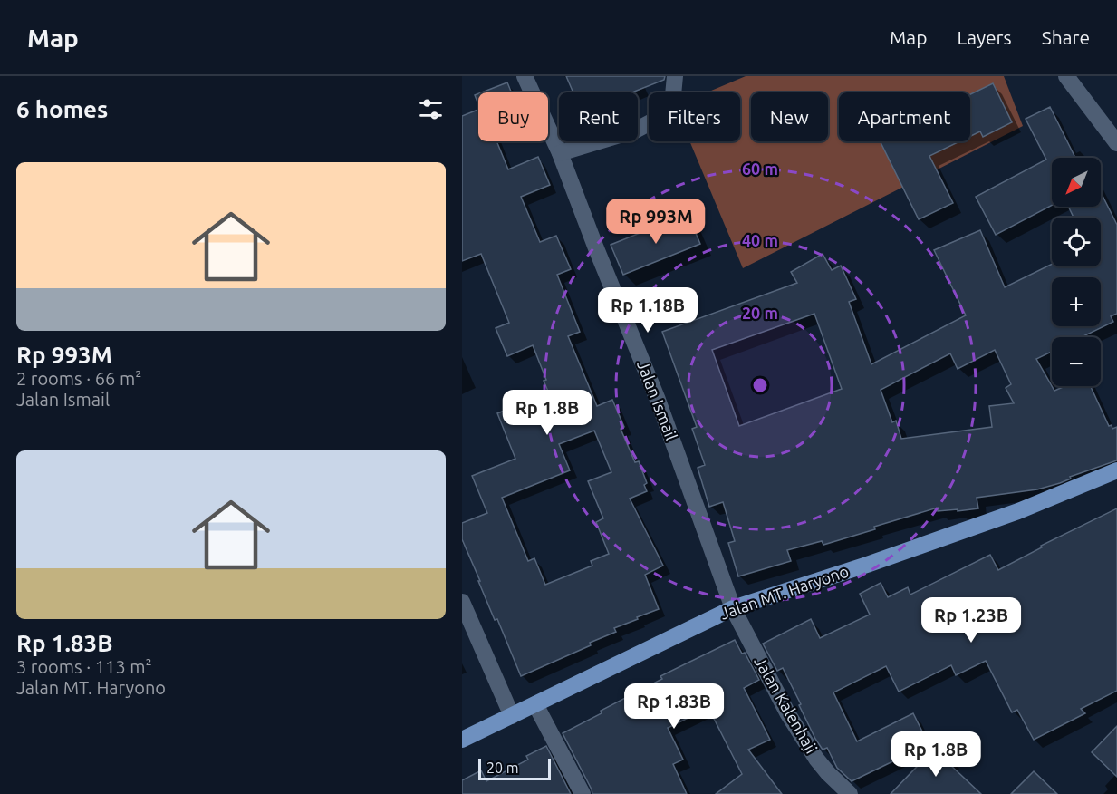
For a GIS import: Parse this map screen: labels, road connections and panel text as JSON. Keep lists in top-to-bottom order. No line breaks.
{"streets":{"main road":["Jalan MT. Haryono"],"street":["Jalan Ismail","Jalan Kalenhaji"]},"crossings":[["Jalan Ismail","Jalan MT. Haryono"],["Jalan Ismail","Jalan Kalenhaji"],["Jalan MT. Haryono","Jalan Kalenhaji"]],"scale_bar":"20 m","north":"bottom left","page":{"header":"Map","nav":["Map","Layers","Share"],"heading":"6 homes","chip":["Buy","Rent","Filters","New","Apartment"],"list":[{"name":"Rp 993M","note":"2 rooms · 66 m² · Jalan Ismail"},{"name":"Rp 1.83B","note":"3 rooms · 113 m² · Jalan MT. Haryono"}],"map_buttons":["+","−"],"price":["Rp 993M","Rp 1.18B","Rp 1.8B","Rp 1.23B","Rp 1.83B","Rp 1.8B"],"scale":"20 m"},"rings":["60 m","40 m","20 m"]}
